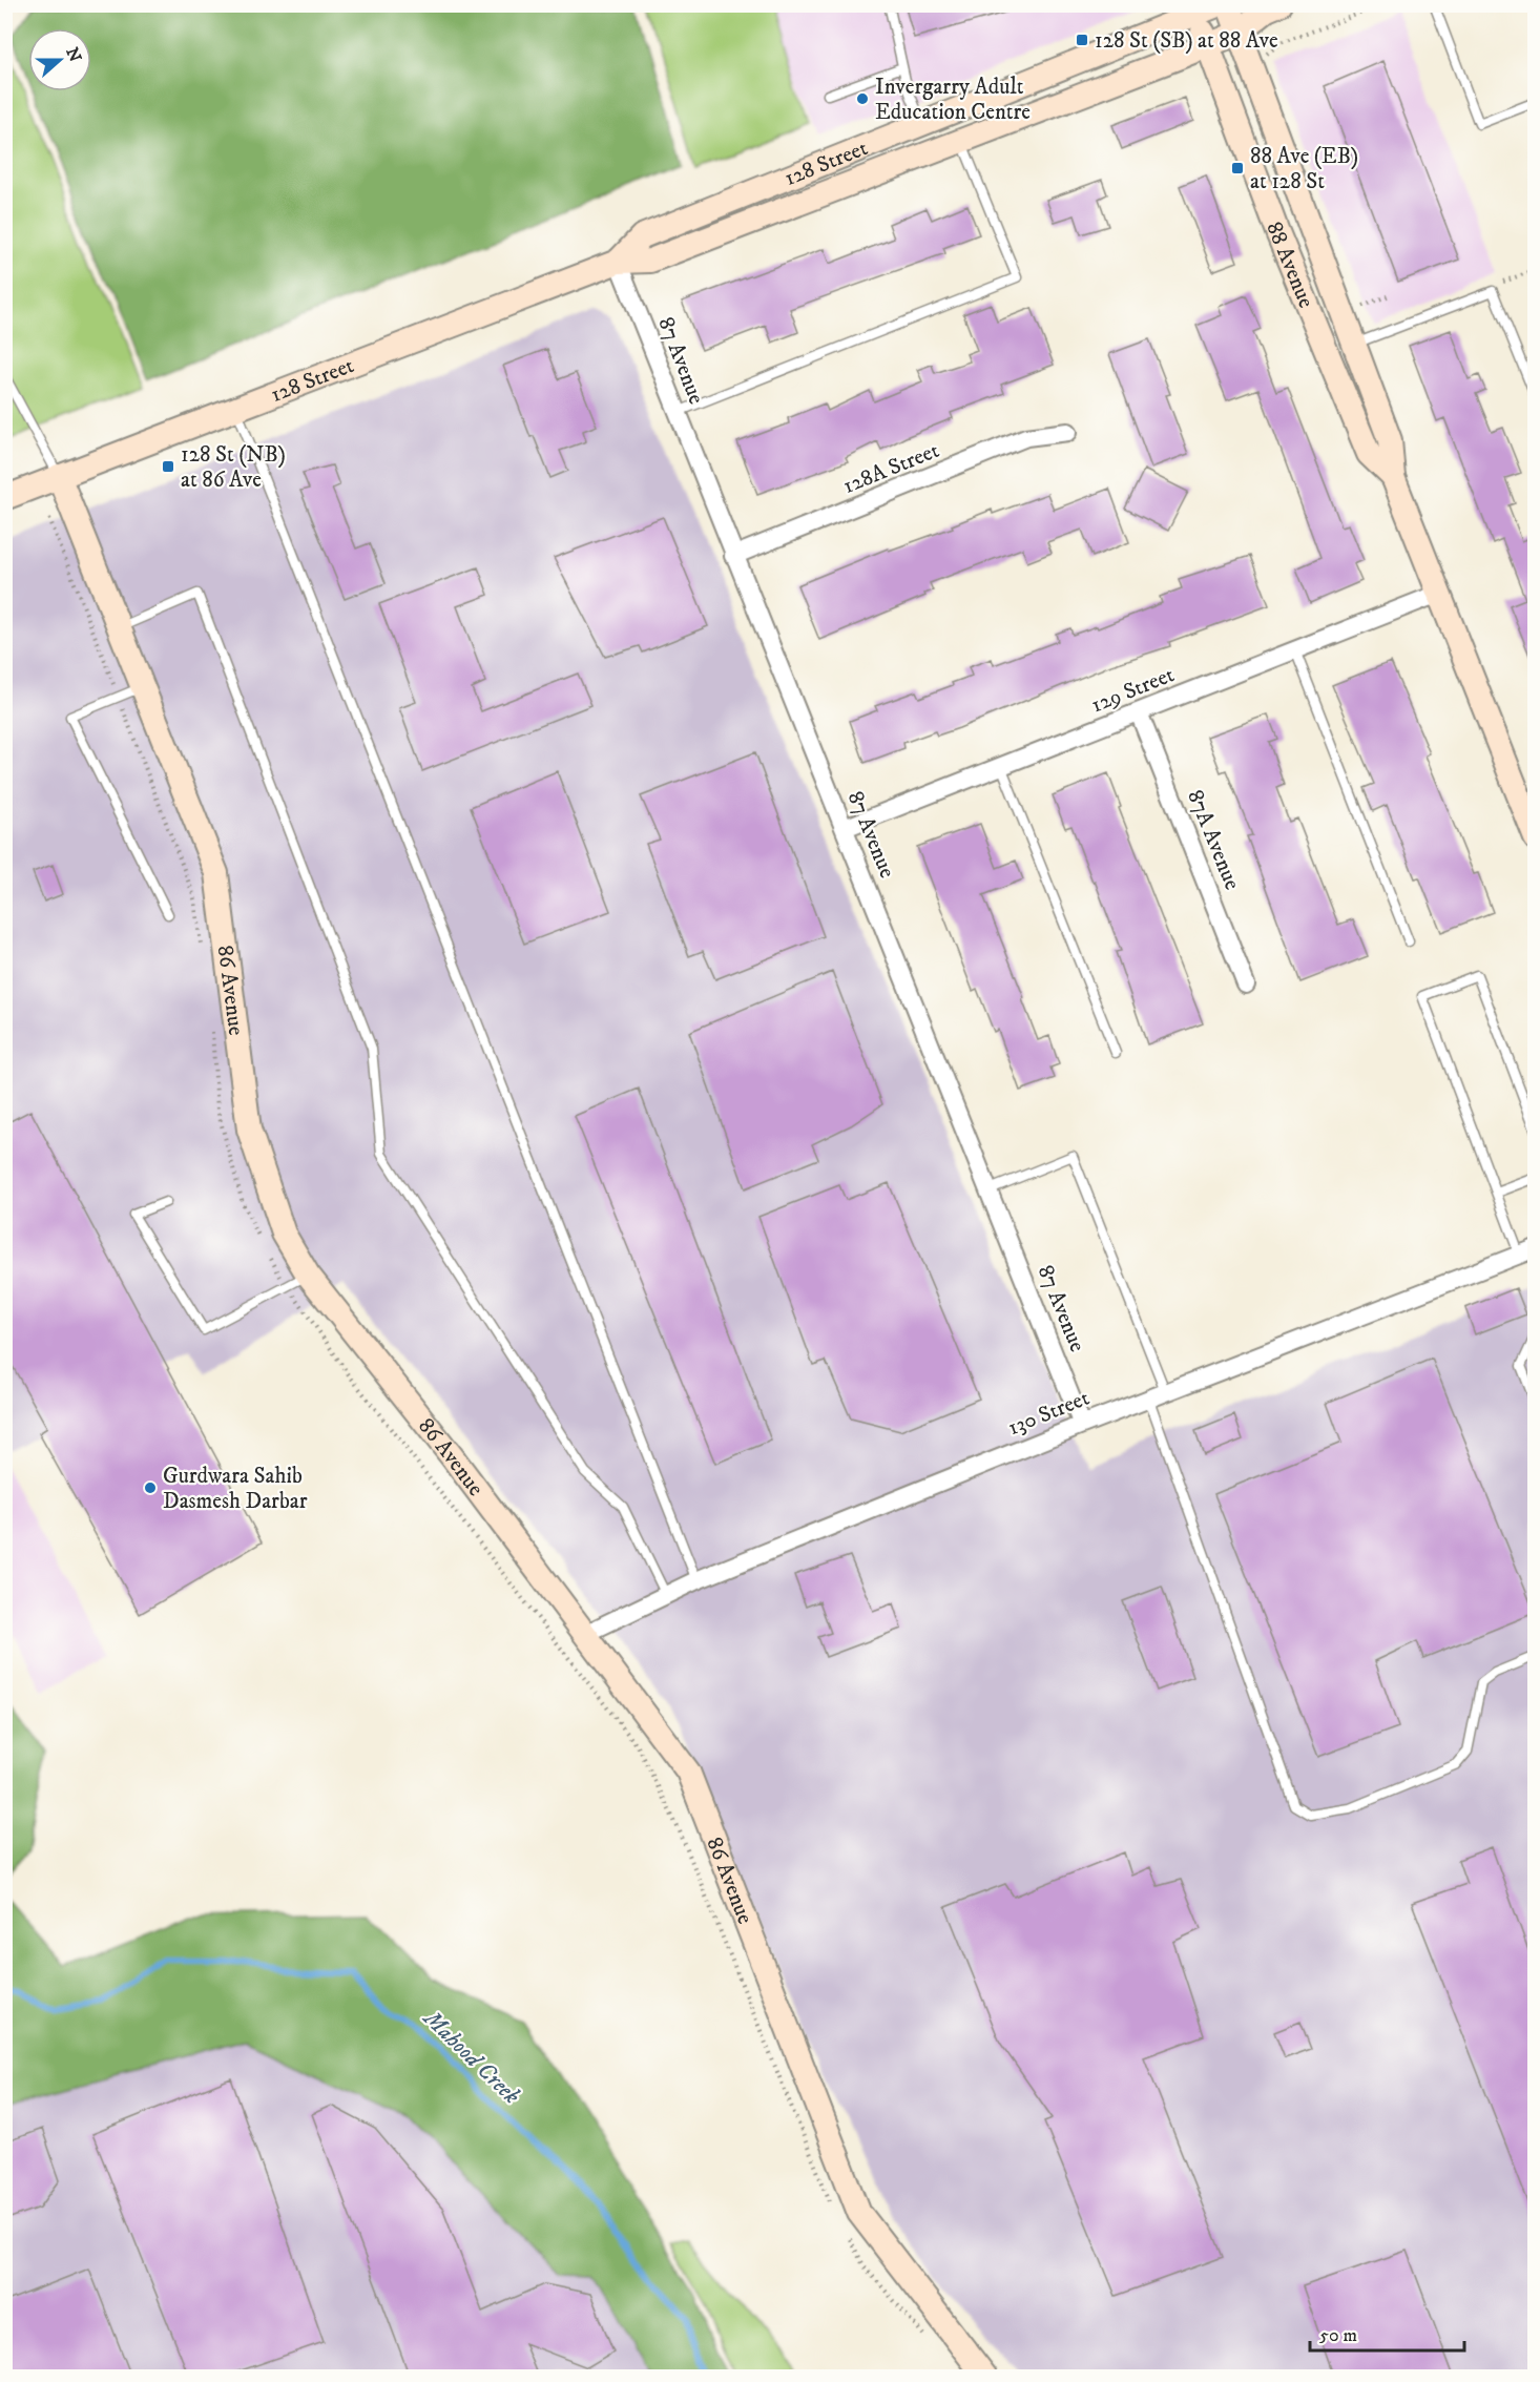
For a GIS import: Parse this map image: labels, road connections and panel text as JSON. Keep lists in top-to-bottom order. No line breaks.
{"streets":{"main road":["128 Street","88 Avenue","86 Avenue"],"street":["87 Avenue","128A Street","129 Street","87A Avenue","130 Street"]},"crossings":[["128 Street","88 Avenue"],["128 Street","87 Avenue"],["128 Street","86 Avenue"],["88 Avenue","129 Street"],["87 Avenue","128A Street"],["87 Avenue","129 Street"],["87 Avenue","130 Street"],["129 Street","87A Avenue"],["86 Avenue","130 Street"]],"water":["Mahood Creek"],"places":{"transit":["128 St (SB) at 88 Ave","88 Ave (EB) at 128 St","128 St (NB) at 86 Ave"],"other":["Invergarry Adult Education Centre","Gurdwara Sahib Dasmesh Darbar"]},"scale_bar":"50 m","north":"right"}
